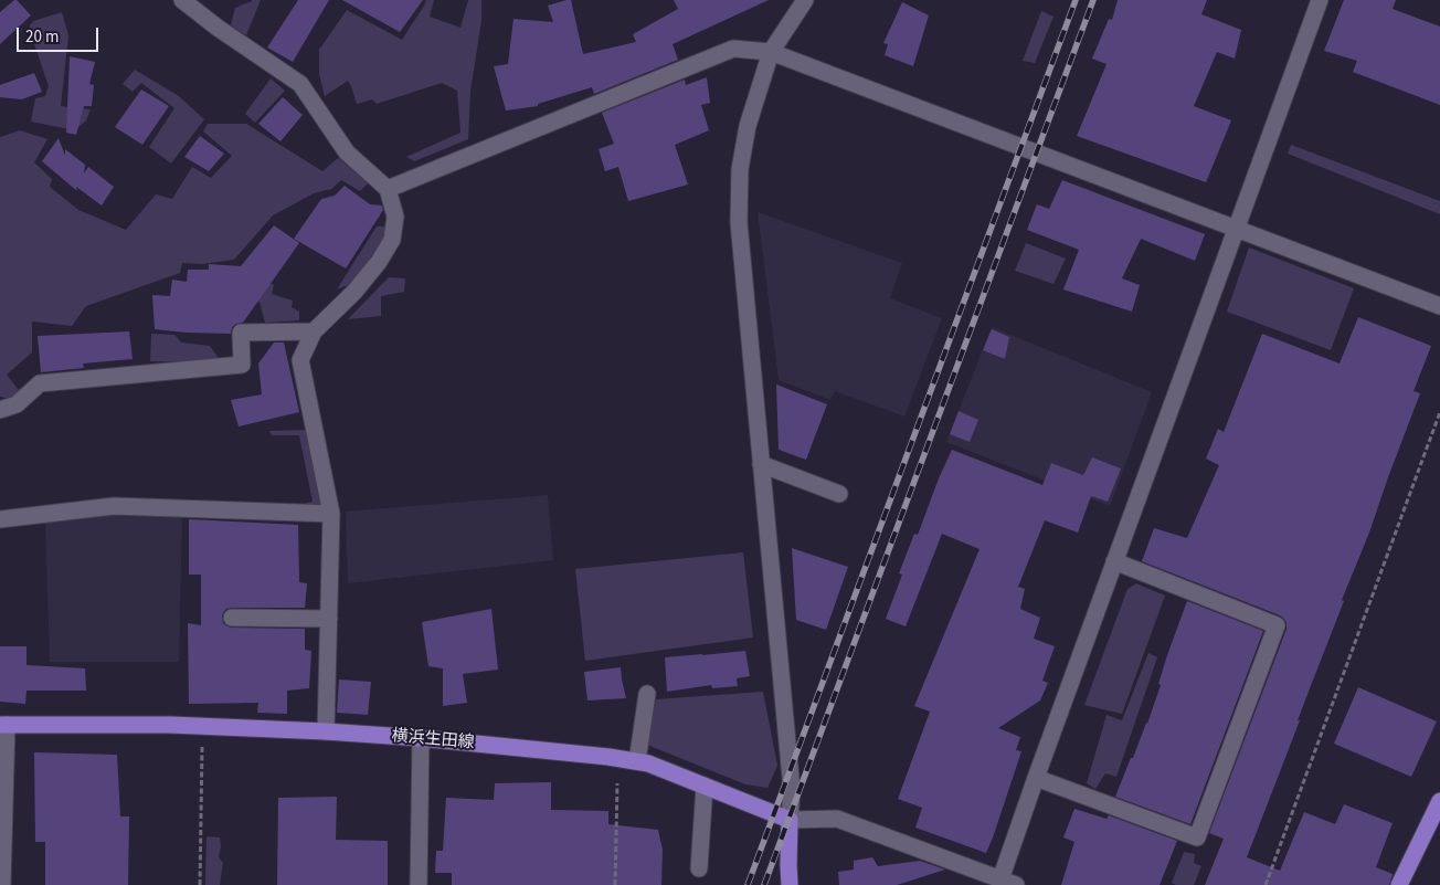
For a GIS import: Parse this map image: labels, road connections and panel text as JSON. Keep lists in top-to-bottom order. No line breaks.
{"streets":{"main road":["横浜生田線"]},"scale_bar":"20 m"}
